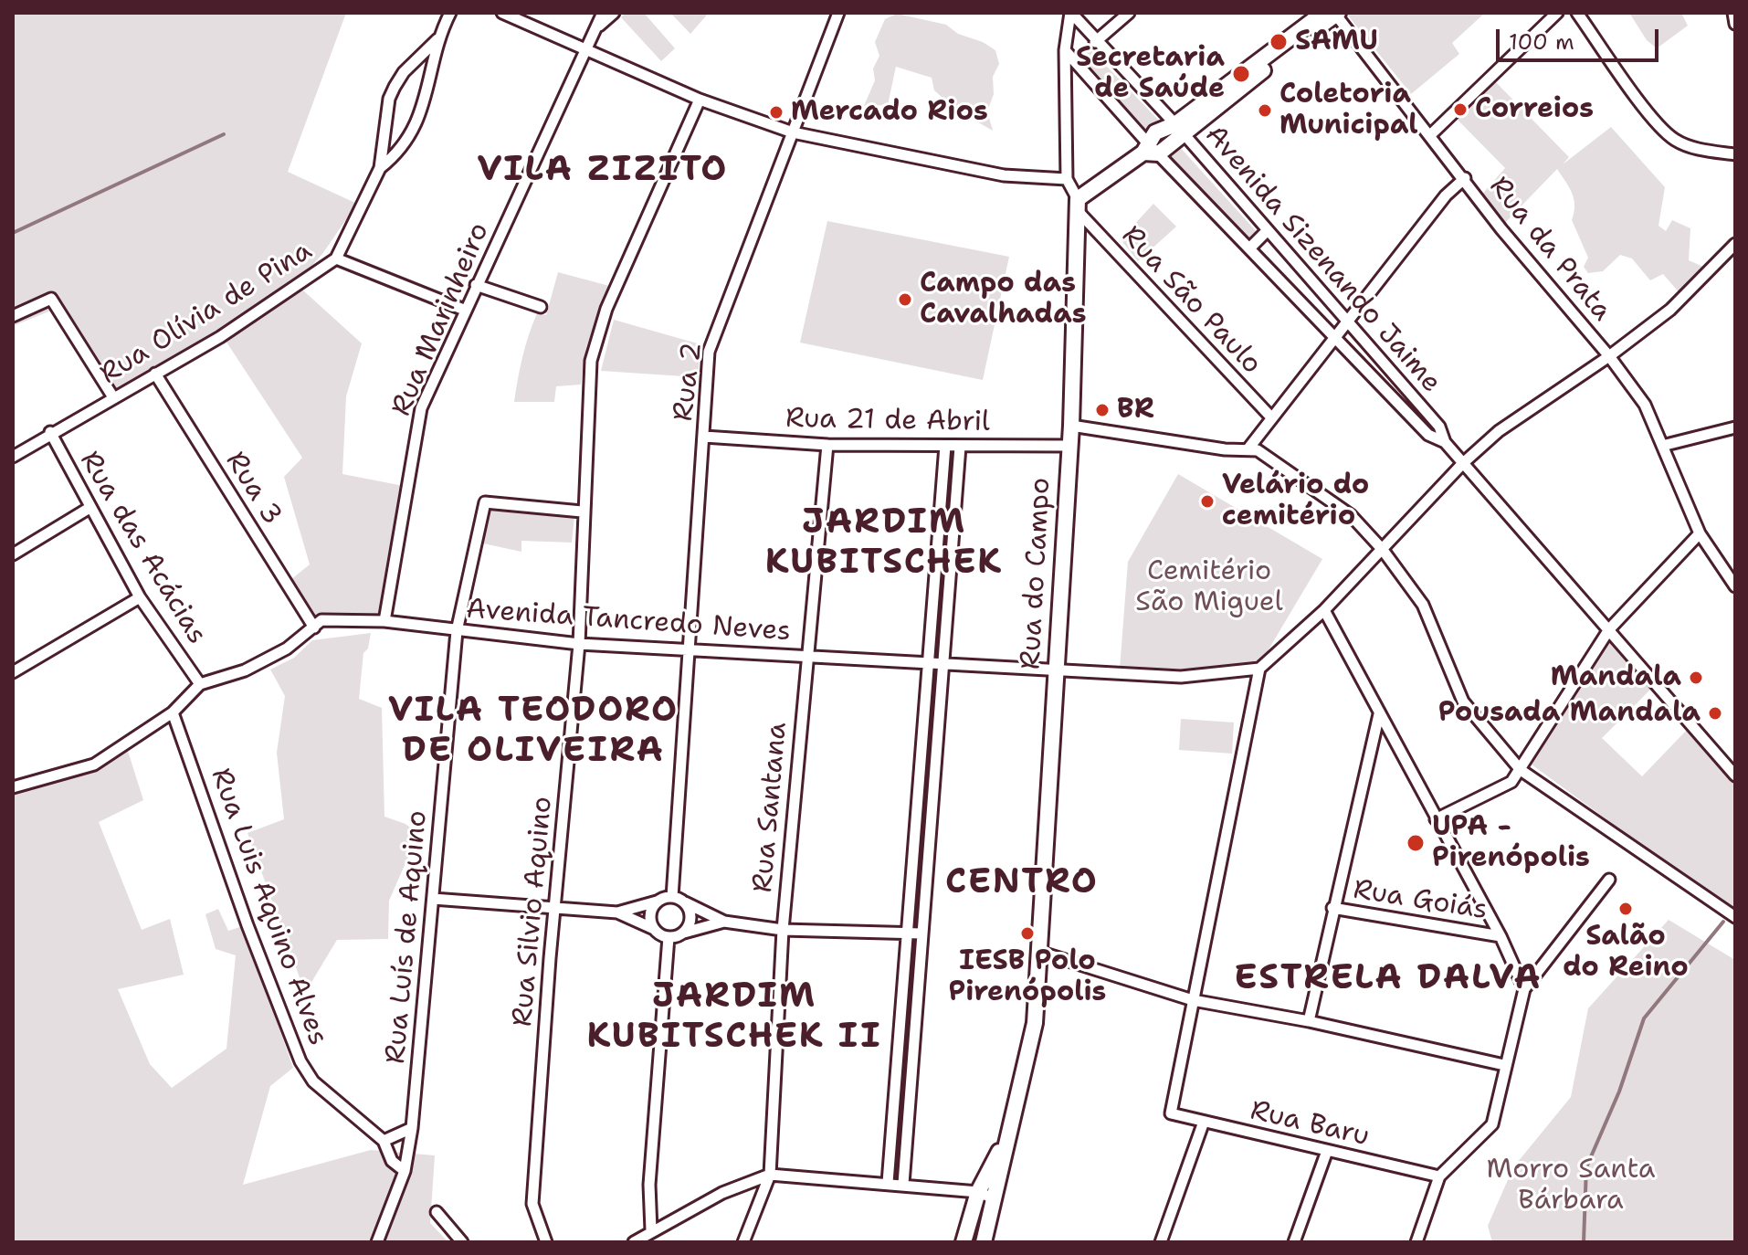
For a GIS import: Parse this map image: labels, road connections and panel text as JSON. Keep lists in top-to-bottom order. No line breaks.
{"streets":{"street":["Rua da Prata","Avenida Sizenando Jaime","Rua São Paulo","Rua Olívia de Pina","Rua Marinheiro","Rua 2","Rua 21 de Abril","Rua 3","Rua das Acácias","Rua do Campo","Avenida Tancredo Neves","Rua Santana","Rua Goiás","Rua Luis Aquino Alves","Rua Silvio Aquino","Rua Luís de Aquino","Rua Baru"]},"crossings":[["Rua São Paulo","Rua do Campo"],["Rua Olívia de Pina","Rua 3"],["Rua Olívia de Pina","Rua das Acácias"],["Rua Marinheiro","Avenida Tancredo Neves"],["Rua 2","Rua 21 de Abril"],["Rua 2","Avenida Tancredo Neves"],["Rua 21 de Abril","Rua do Campo"],["Rua 21 de Abril","Rua Santana"],["Rua 3","Avenida Tancredo Neves"],["Rua do Campo","Avenida Tancredo Neves"],["Avenida Tancredo Neves","Rua Santana"],["Avenida Tancredo Neves","Rua Silvio Aquino"],["Avenida Tancredo Neves","Rua Luís de Aquino"],["Rua Luis Aquino Alves","Rua Luís de Aquino"],["Rua Silvio Aquino","Rua Luís de Aquino"]],"districts":["VILA ZIZITO","JARDIM KUBITSCHEK","VILA TEODORO DE OLIVEIRA","CENTRO","ESTRELA DALVA","JARDIM KUBITSCHEK II"],"parks":["Cemitério São Miguel","Morro Santa Bárbara"],"places":["SAMU","Secretaria de Saúde","Correios","Coletoria Municipal","Mercado Rios","Campo das Cavalhadas","BR","Velário do cemitério","Mandala","Pousada Mandala","UPA - Pirenópolis","Salão do Reino","IESB Polo Pirenópolis"],"scale_bar":"100 m"}
